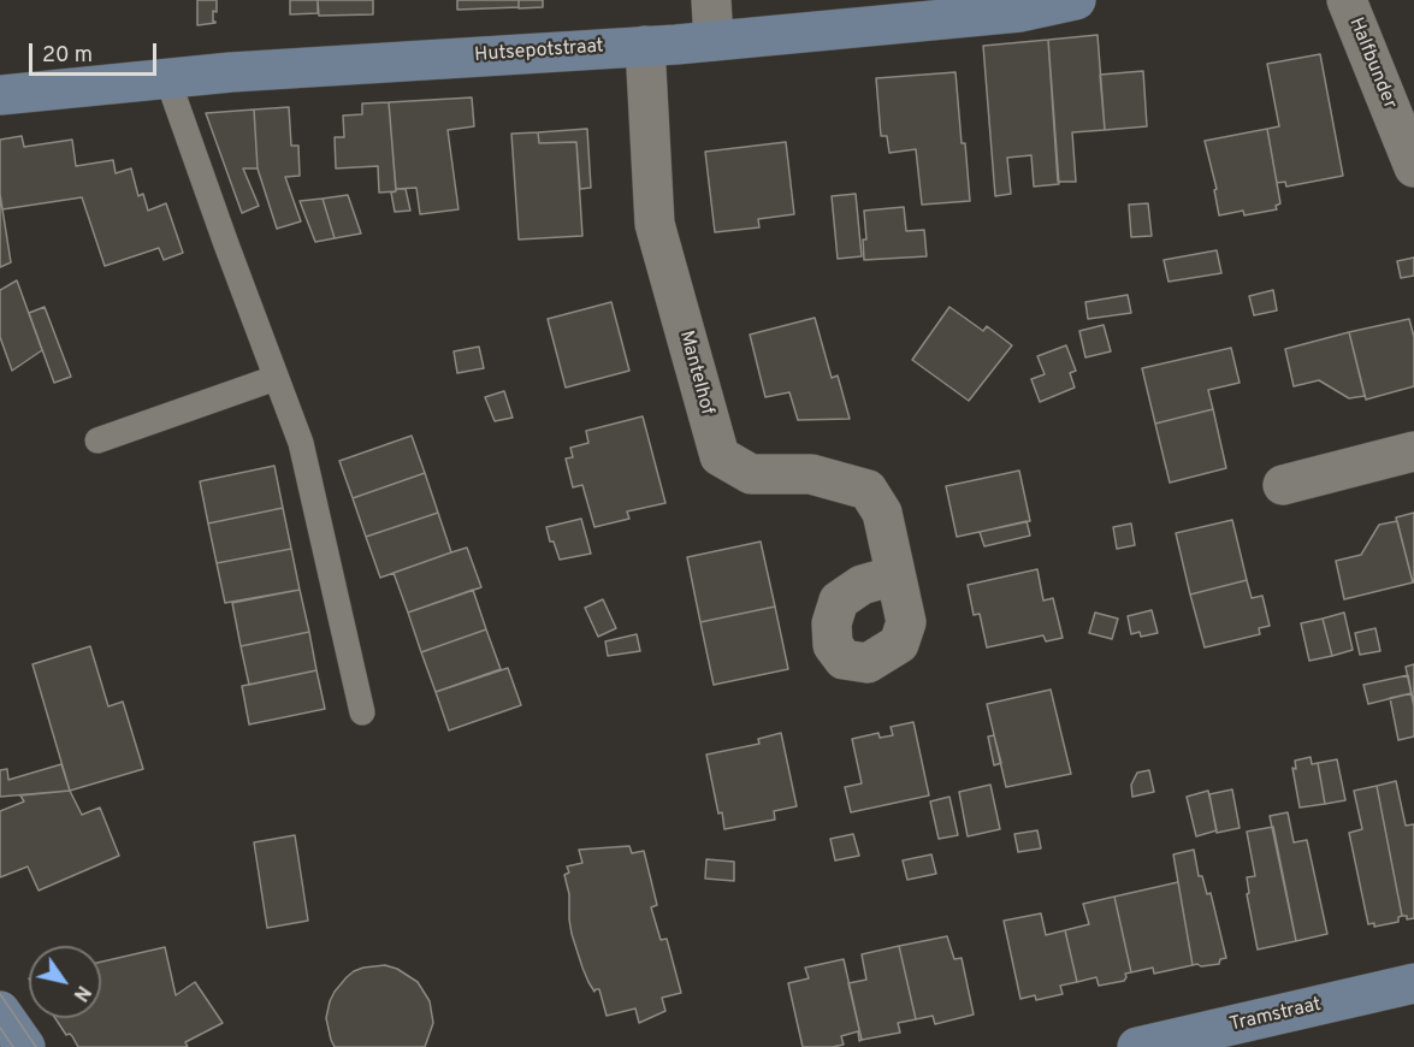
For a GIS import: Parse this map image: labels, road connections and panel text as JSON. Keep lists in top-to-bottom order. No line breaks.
{"streets":{"street":["Hutsepotstraat","Halfbunder","Mantelhof","Tramstraat"]},"crossings":[["Hutsepotstraat","Mantelhof"]],"scale_bar":"20 m","north":"bottom right"}
